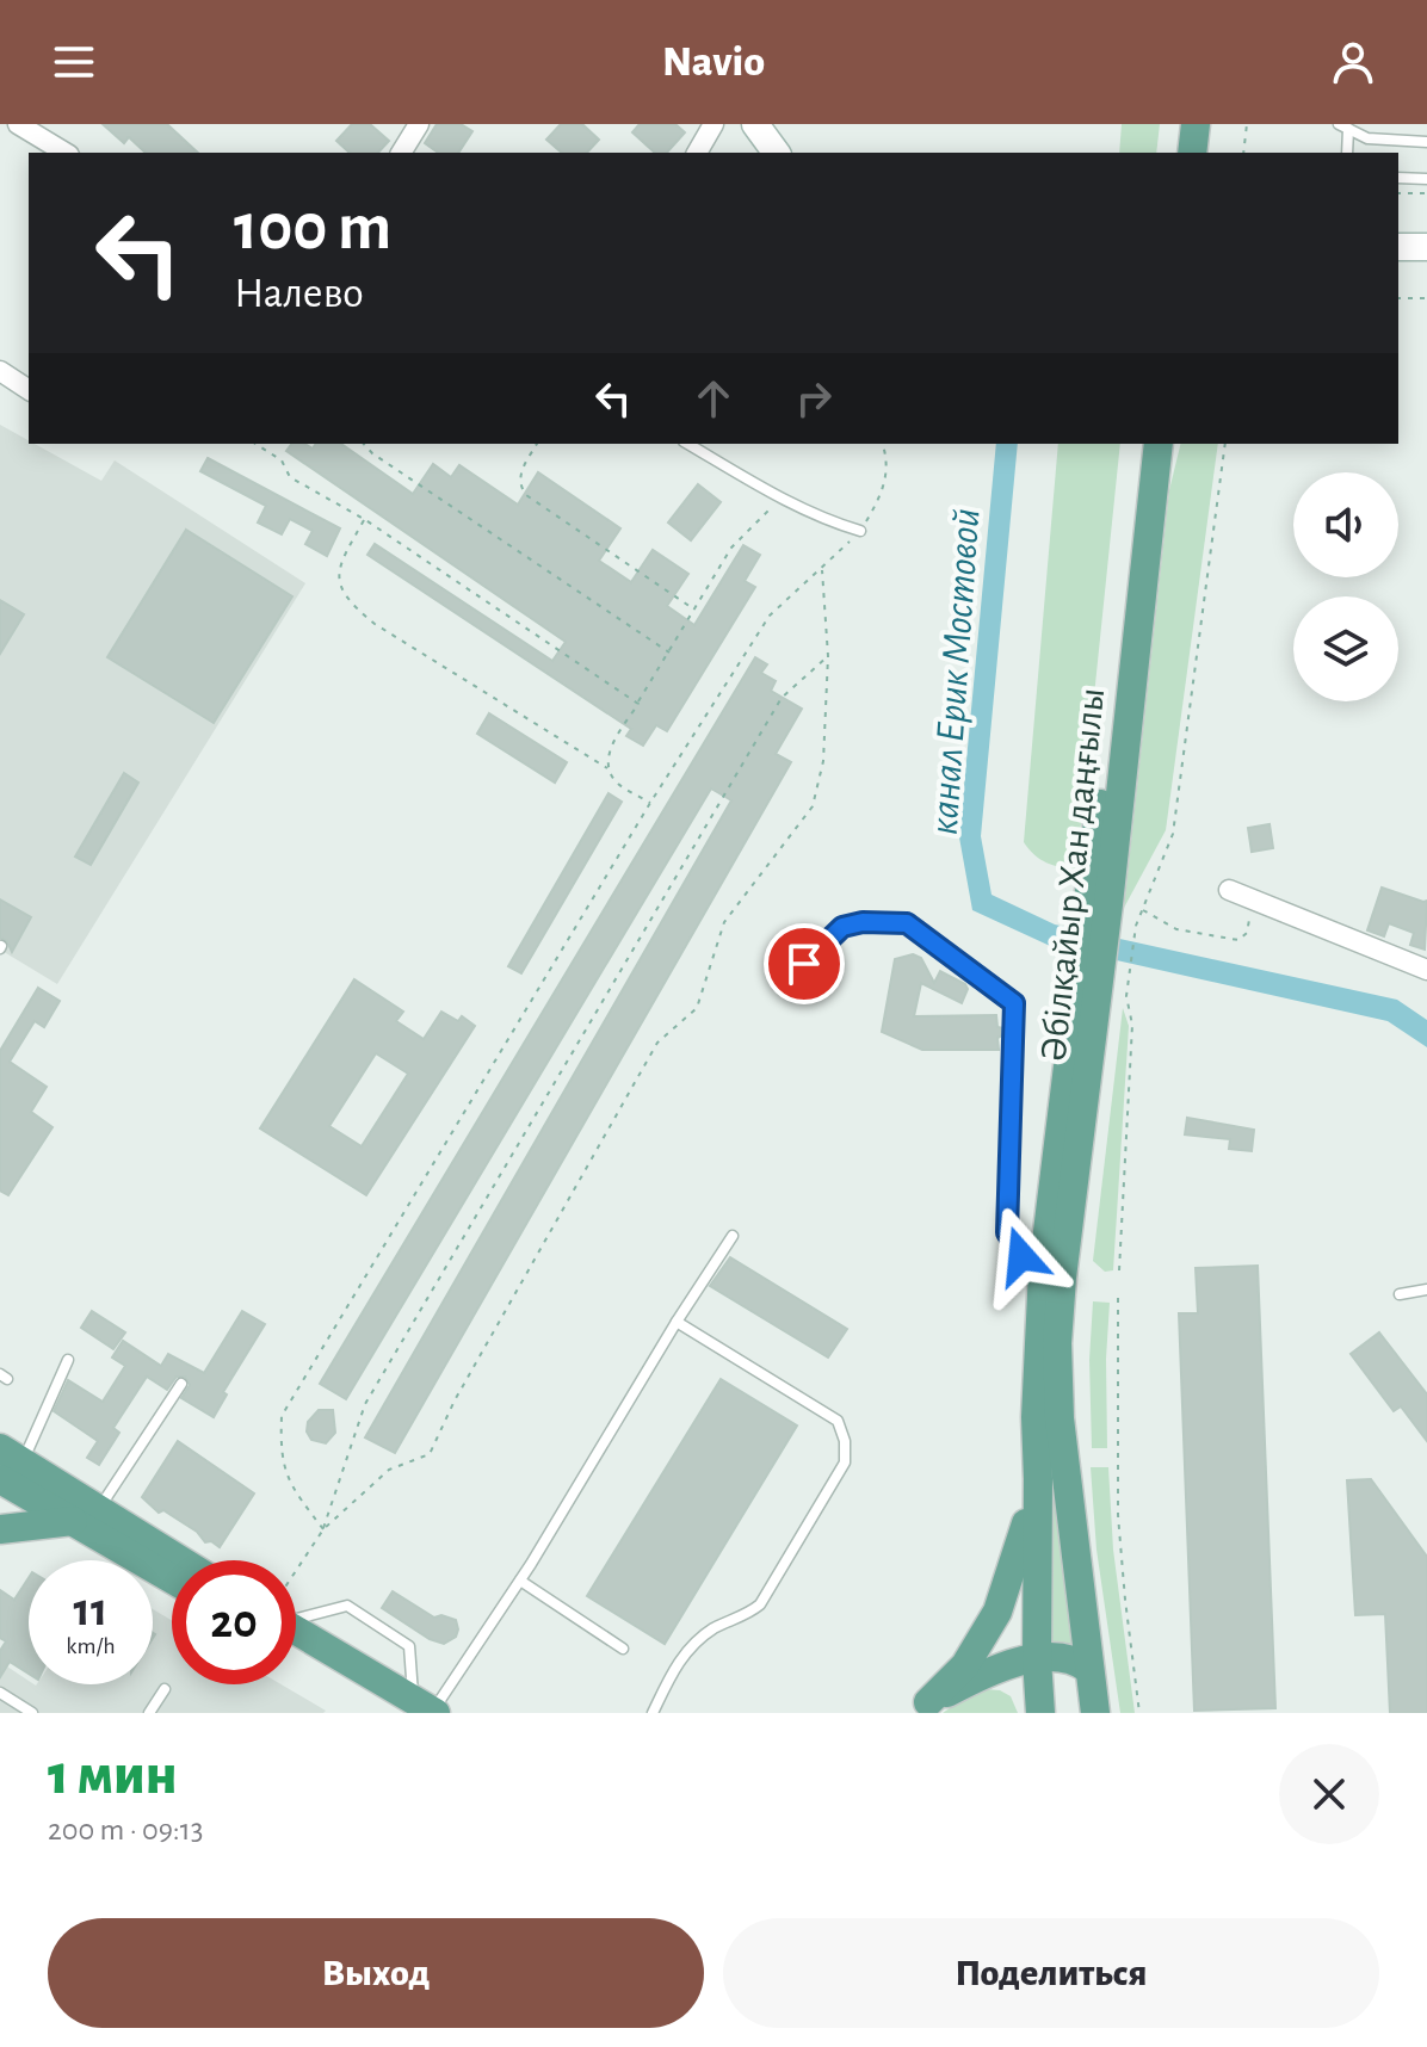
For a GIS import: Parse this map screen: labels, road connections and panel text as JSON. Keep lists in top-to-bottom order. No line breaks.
{"streets":{"main road":["Әбілқайыр Хан даңғылы"]},"water":["канал Ерик Мостовой"],"page":{"header":"Navio","turn":["100 m","Налево"],"speed":"11 km/h","limit":"20","heading":["1 мин","200 m · 09:13"],"buttons":["Выход","Поделиться"]}}
